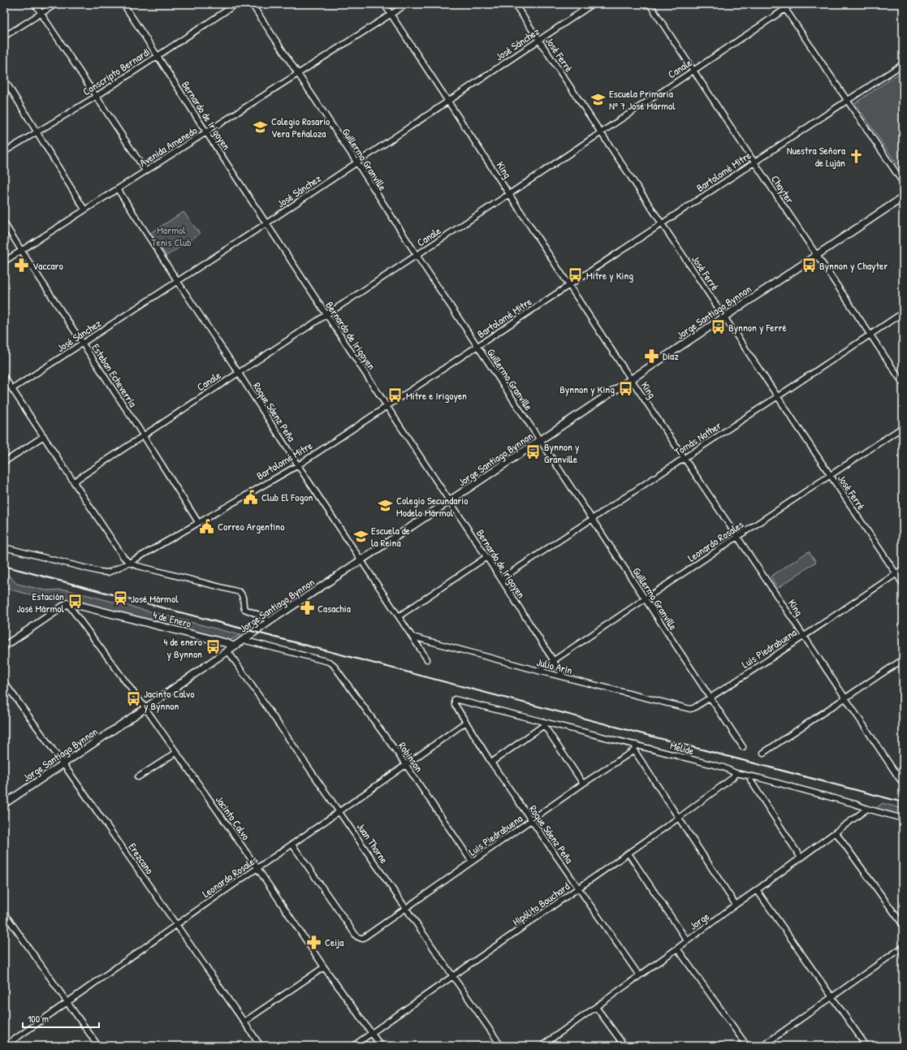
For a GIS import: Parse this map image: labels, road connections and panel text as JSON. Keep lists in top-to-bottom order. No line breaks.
{"streets":{"street":["José Sánchez","José Ferré","Canale","Conscripto Bernardi","Bernardo de Irigoyen","Avenida Amenedo","Guillermo Granville","King","Bartolomé Mitre","Chayter","Jorge Santiago Bynnon","Esteban Echeverría","Roque Sáenz Peña","Tomás Nother","Leonardo Rosales","4 de Enero","Luis Piedrabuena","Julio Arin","Melide","Robinson","Jacinto Calvo","Juan Thorne","Erezcano","Hipólito Bouchard","Jorge"]},"crossings":[["José Sánchez","José Ferré"],["José Sánchez","Bernardo de Irigoyen"],["José Sánchez","Guillermo Granville"],["José Sánchez","King"],["José Sánchez","Esteban Echeverría"],["José Sánchez","Roque Sáenz Peña"],["José Ferré","Canale"],["José Ferré","Bartolomé Mitre"],["José Ferré","Jorge Santiago Bynnon"],["José Ferré","Tomás Nother"],["José Ferré","Leonardo Rosales"],["José Ferré","Luis Piedrabuena"],["Canale","Bernardo de Irigoyen"],["Canale","Guillermo Granville"],["Canale","King"],["Canale","Chayter"],["Canale","Esteban Echeverría"],["Canale","Roque Sáenz Peña"],["Conscripto Bernardi","Bernardo de Irigoyen"],["Bernardo de Irigoyen","Avenida Amenedo"],["Bernardo de Irigoyen","Bartolomé Mitre"],["Bernardo de Irigoyen","Jorge Santiago Bynnon"],["Bernardo de Irigoyen","Tomás Nother"],["Bernardo de Irigoyen","Leonardo Rosales"],["Bernardo de Irigoyen","Julio Arin"],["Avenida Amenedo","Guillermo Granville"],["Avenida Amenedo","King"],["Avenida Amenedo","Esteban Echeverría"],["Avenida Amenedo","Roque Sáenz Peña"],["Guillermo Granville","Bartolomé Mitre"],["Guillermo Granville","Jorge Santiago Bynnon"],["Guillermo Granville","Tomás Nother"],["Guillermo Granville","Leonardo Rosales"],["Guillermo Granville","Luis Piedrabuena"],["King","Bartolomé Mitre"],["King","Jorge Santiago Bynnon"],["King","Tomás Nother"],["King","Leonardo Rosales"],["King","Luis Piedrabuena"],["Bartolomé Mitre","Chayter"],["Bartolomé Mitre","Esteban Echeverría"],["Bartolomé Mitre","Roque Sáenz Peña"],["Chayter","Jorge Santiago Bynnon"],["Chayter","Tomás Nother"],["Jorge Santiago Bynnon","Roque Sáenz Peña"],["Jorge Santiago Bynnon","4 de Enero"],["Jorge Santiago Bynnon","Robinson"],["Jorge Santiago Bynnon","Jacinto Calvo"],["Jorge Santiago Bynnon","Juan Thorne"],["Jorge Santiago Bynnon","Erezcano"],["Roque Sáenz Peña","Leonardo Rosales"],["Roque Sáenz Peña","Luis Piedrabuena"],["Roque Sáenz Peña","Julio Arin"],["Roque Sáenz Peña","Melide"],["Roque Sáenz Peña","Hipólito Bouchard"],["Roque Sáenz Peña","Jorge"],["Leonardo Rosales","Luis Piedrabuena"],["Leonardo Rosales","Julio Arin"],["Leonardo Rosales","Robinson"],["Leonardo Rosales","Jacinto Calvo"],["Leonardo Rosales","Juan Thorne"],["Leonardo Rosales","Erezcano"],["4 de Enero","Jacinto Calvo"],["Luis Piedrabuena","Julio Arin"],["Luis Piedrabuena","Robinson"],["Luis Piedrabuena","Juan Thorne"],["Melide","Hipólito Bouchard"],["Melide","Jorge"],["Jacinto Calvo","Hipólito Bouchard"],["Juan Thorne","Hipólito Bouchard"]],"parks":["Marmol Tenis Club"],"places":{"school or university":["Escuela Primaria Nº 7 José Mármol","Colegio Rosario Vera Peñaloza","Colegio Secundario Modelo Mármol","Escuela de la Reina"],"church":["Nuestra Señora de Luján"],"pharmacy":["Vaccaro","Díaz","Casachia","Ceija"],"bus stop":["Bynnon y Chayter","Mitre y King","Bynnon y Ferré","Bynnon y King","Mitre e Irigoyen","Bynnon y Granville","Estación José Mármol","4 de enero y Bynnon","Jacinto Calvo y Bynnon"],"public building":["Club El Fogon","Correo Argentino"],"station":["José Mármol"]},"scale_bar":"100 m"}
